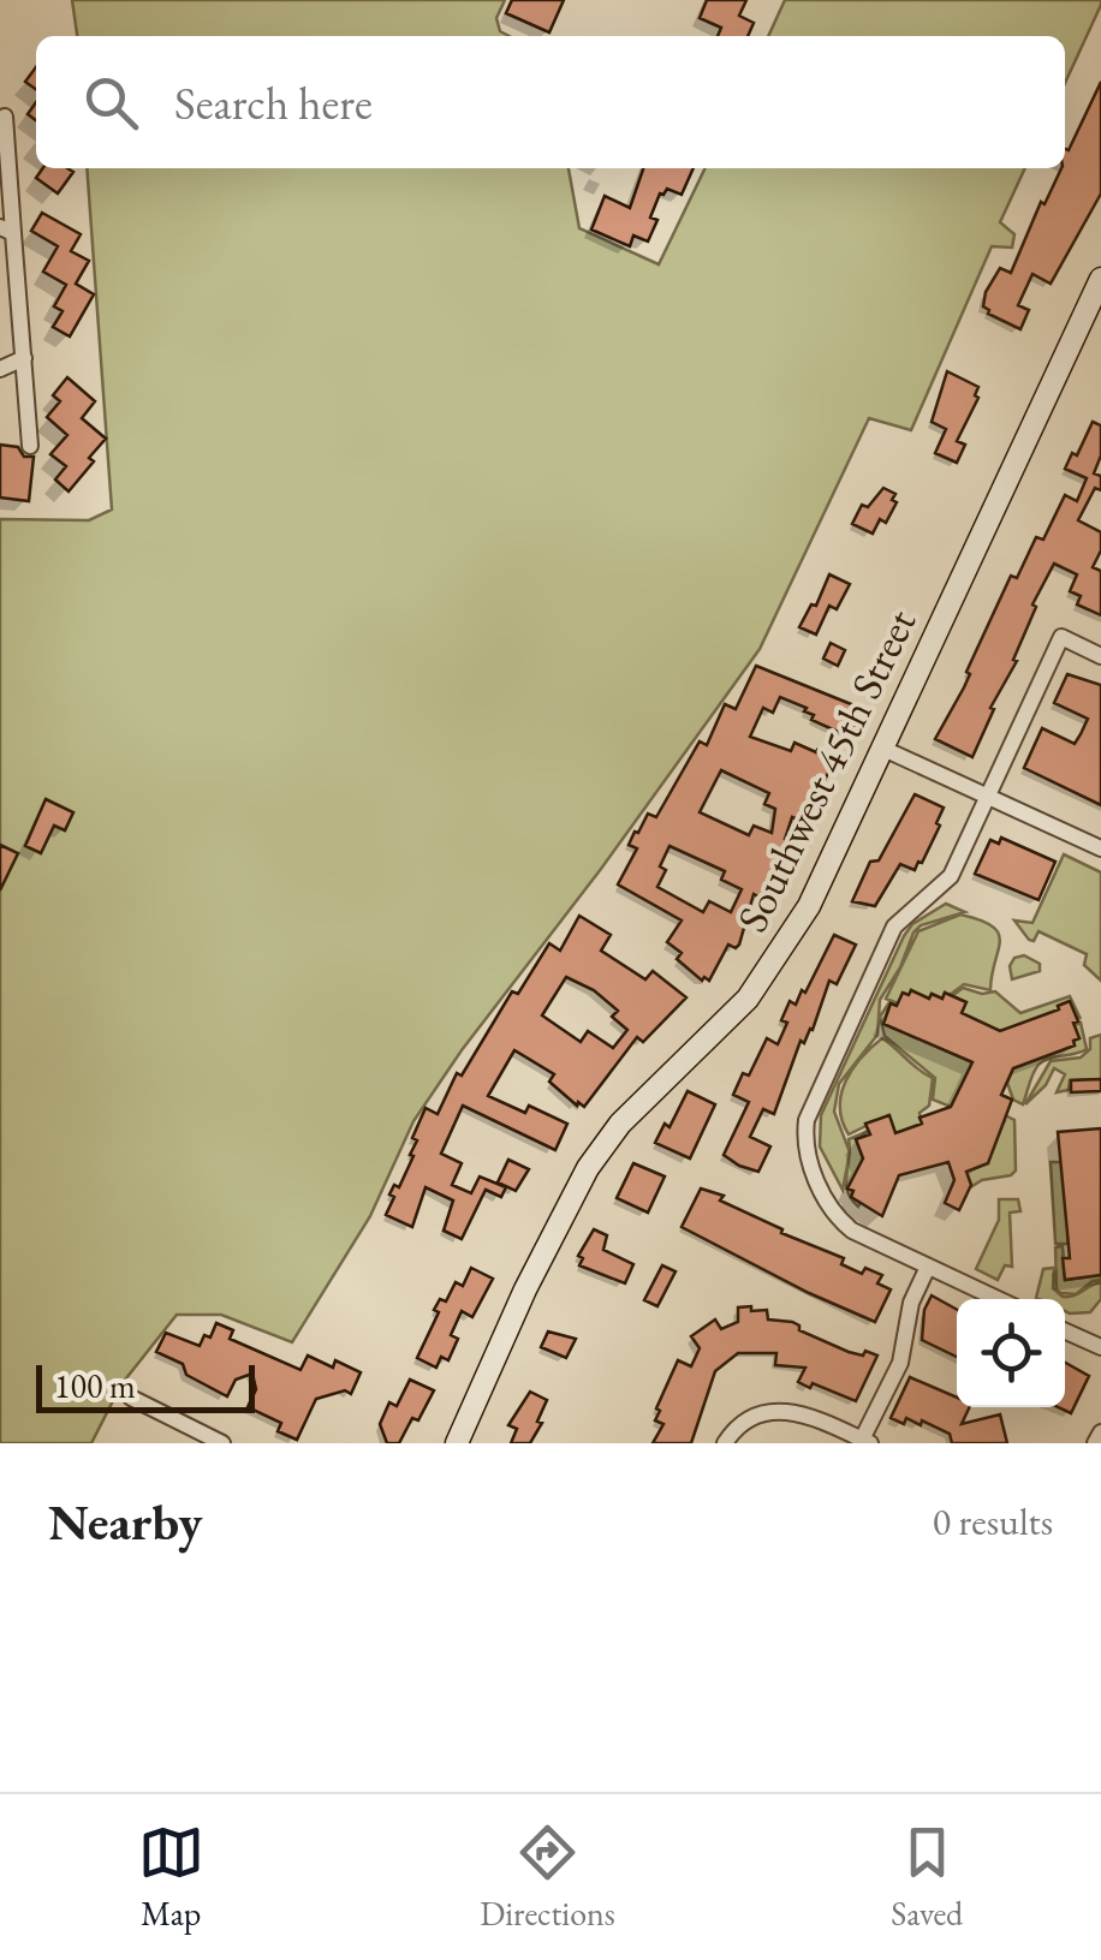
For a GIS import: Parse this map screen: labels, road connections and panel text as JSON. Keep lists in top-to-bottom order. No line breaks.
{"streets":{"street":["Southwest 45th Street"]},"scale_bar":"100 m","page":{"search":"Search here","scale":"100 m","heading":["Nearby","0 results"],"nav":["Map","Directions","Saved"]}}
